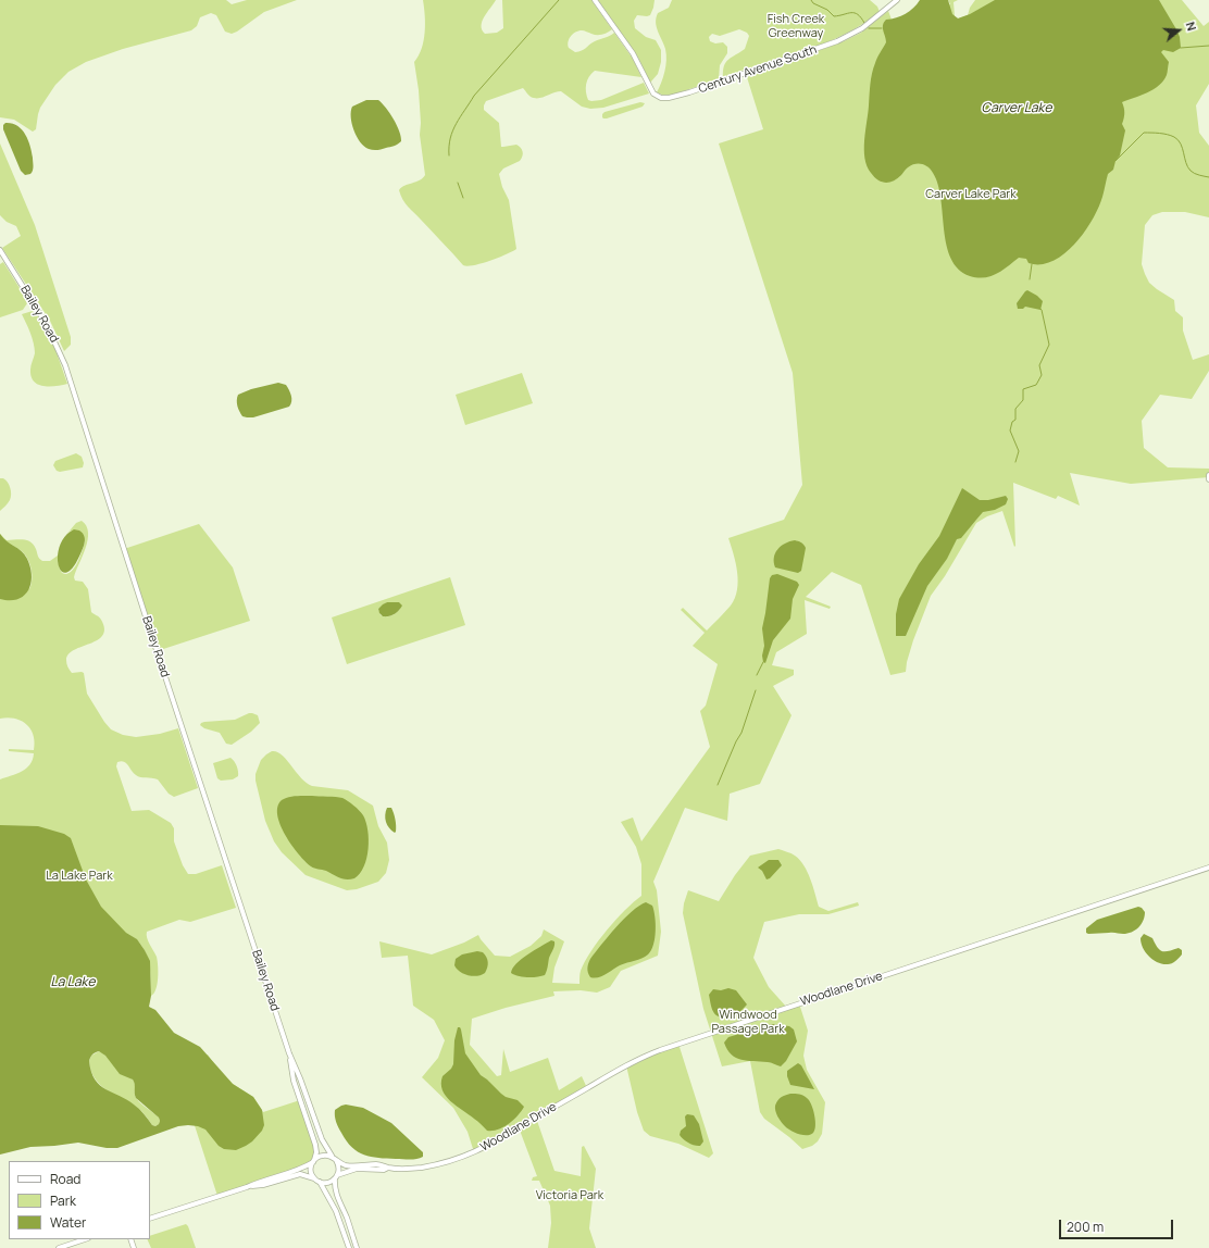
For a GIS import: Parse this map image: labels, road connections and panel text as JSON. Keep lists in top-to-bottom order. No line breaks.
{"streets":{"street":["Century Avenue South","Bailey Road","Woodlane Drive"]},"crossings":[["Bailey Road","Woodlane Drive"]],"water":["Carver Lake","La Lake"],"parks":["Fish Creek Greenway","Carver Lake Park","La Lake Park","Windwood Passage Park","Victoria Park"],"legend":["Road","Park","Water"],"scale_bar":"200 m","north":"right"}
